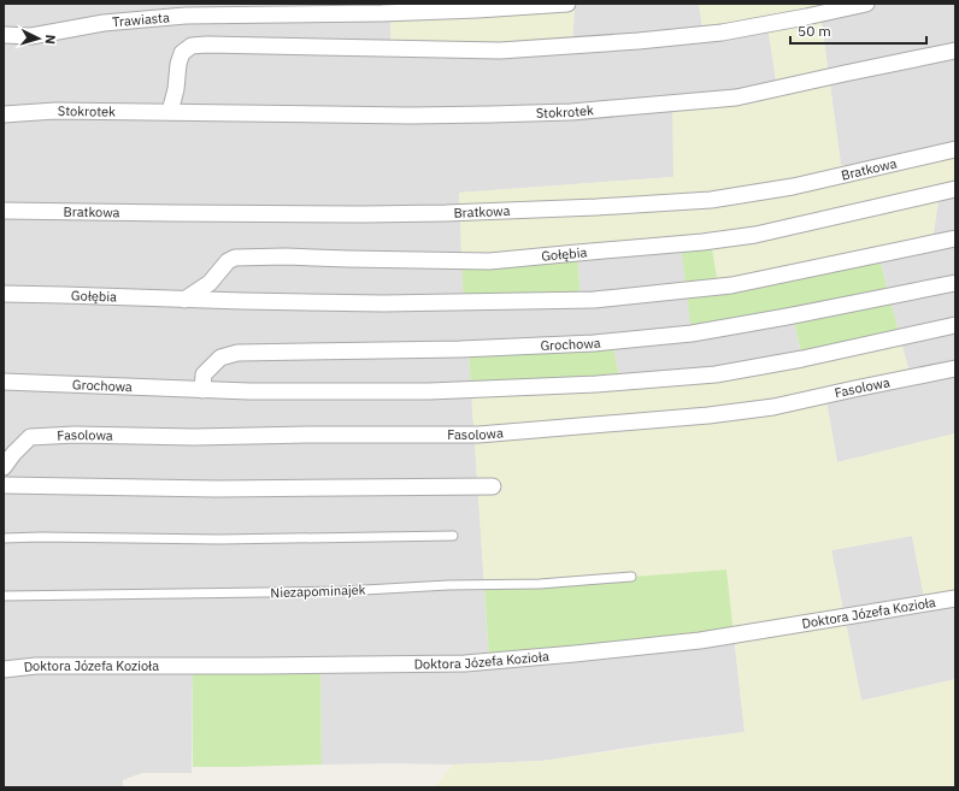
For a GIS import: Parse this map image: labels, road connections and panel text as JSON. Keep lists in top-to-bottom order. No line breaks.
{"streets":{"street":["Trawiasta","Stokrotek","Bratkowa","Gołębia","Grochowa","Fasolowa","Doktora Józefa Kozioła"],"lane":["Niezapominajek"]},"scale_bar":"50 m","north":"right"}
